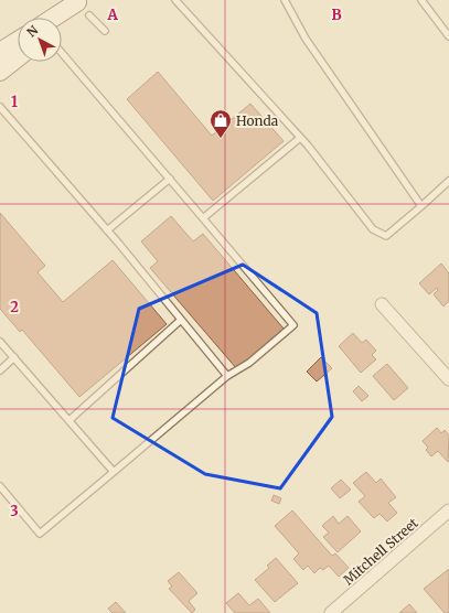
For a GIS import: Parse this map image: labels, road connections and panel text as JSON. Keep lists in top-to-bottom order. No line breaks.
{"streets":{"street":["Mitchell Street"]},"places":{"shop":["Honda"]},"north":"top left","grid":{"columns":["A","B"],"rows":["1","2","3"]}}
